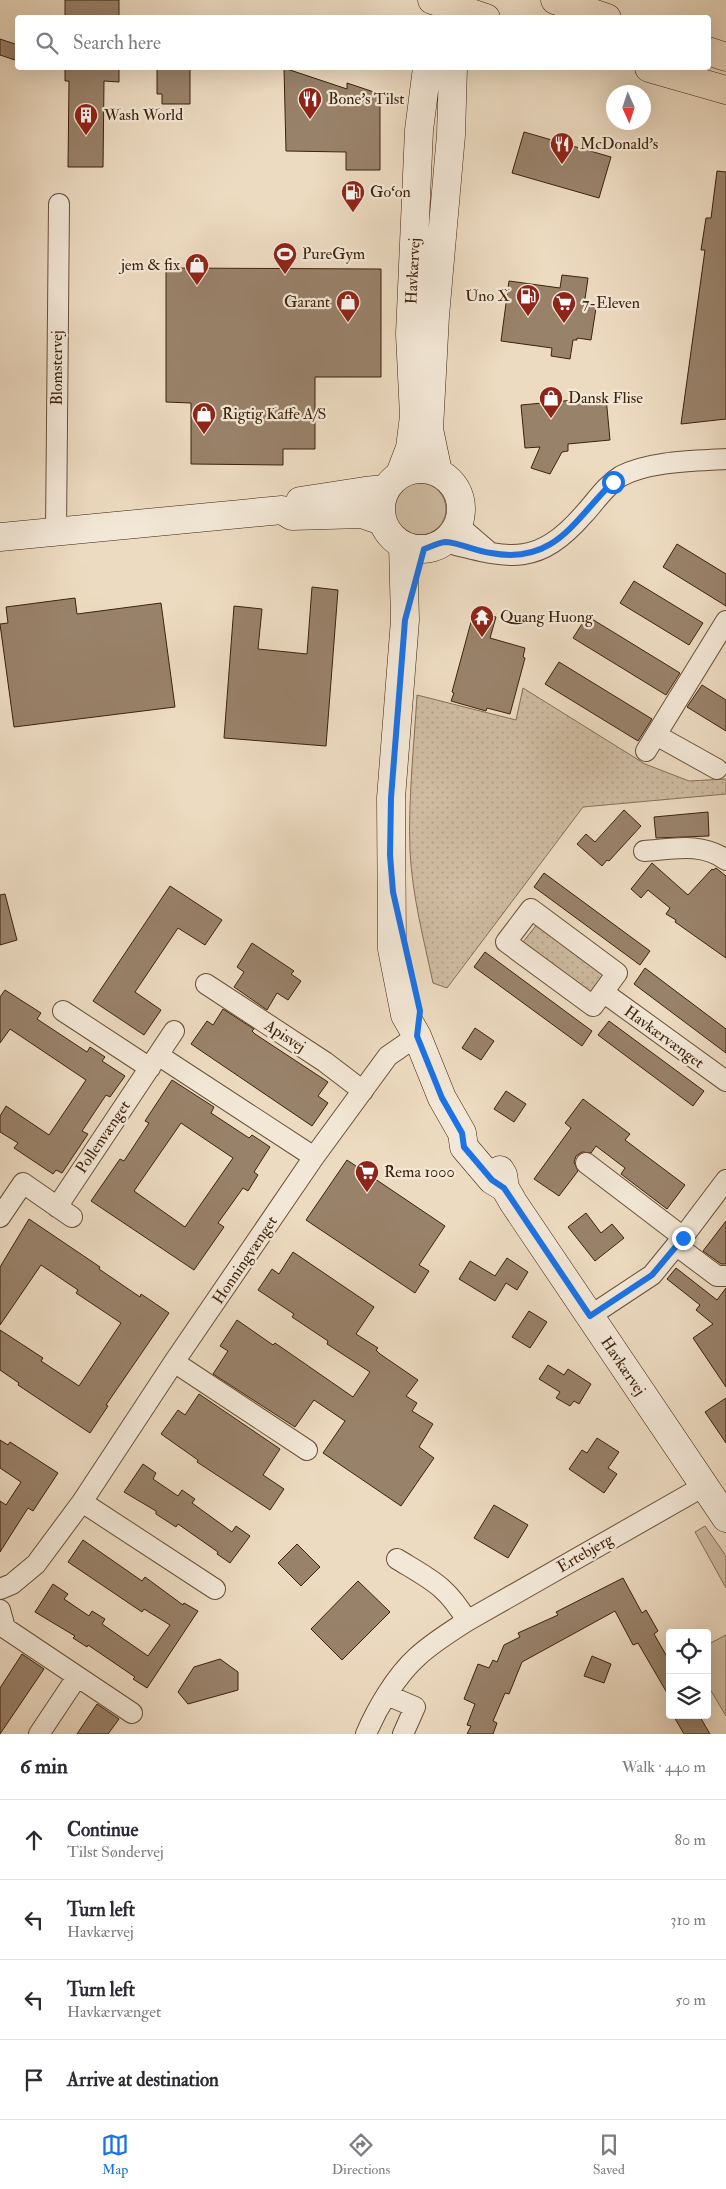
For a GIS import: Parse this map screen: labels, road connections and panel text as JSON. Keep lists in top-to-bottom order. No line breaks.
{"streets":{"street":["Havkærvej","Blomstervej","Apisvej","Havkærvænget","Pollenvænget","Honningvænget","Ertebjerg"]},"crossings":[["Havkærvej","Honningvænget"],["Havkærvej","Ertebjerg"],["Apisvej","Honningvænget"]],"places":{"restaurant":["Bone's Tilst","McDonald's"],"building":["Wash World"],"fuel station":["Go‘on","Uno X"],"sports":["PureGym"],"shop":["jem & fix","Garant","Dansk Flise","Rigtig Kaffe A/S"],"supermarket":["7-Eleven","Rema 1000"],"temple":["Quang Huong"]},"north":"bottom","page":{"search":"Search here","heading":["6 min","Walk · 440 m"],"list":[["Continue","Tilst Søndervej","80 m"],["Turn left","Havkærvej","310 m"],["Turn left","Havkærvænget","50 m"],"Arrive at destination"],"nav":["Map","Directions","Saved"]}}
